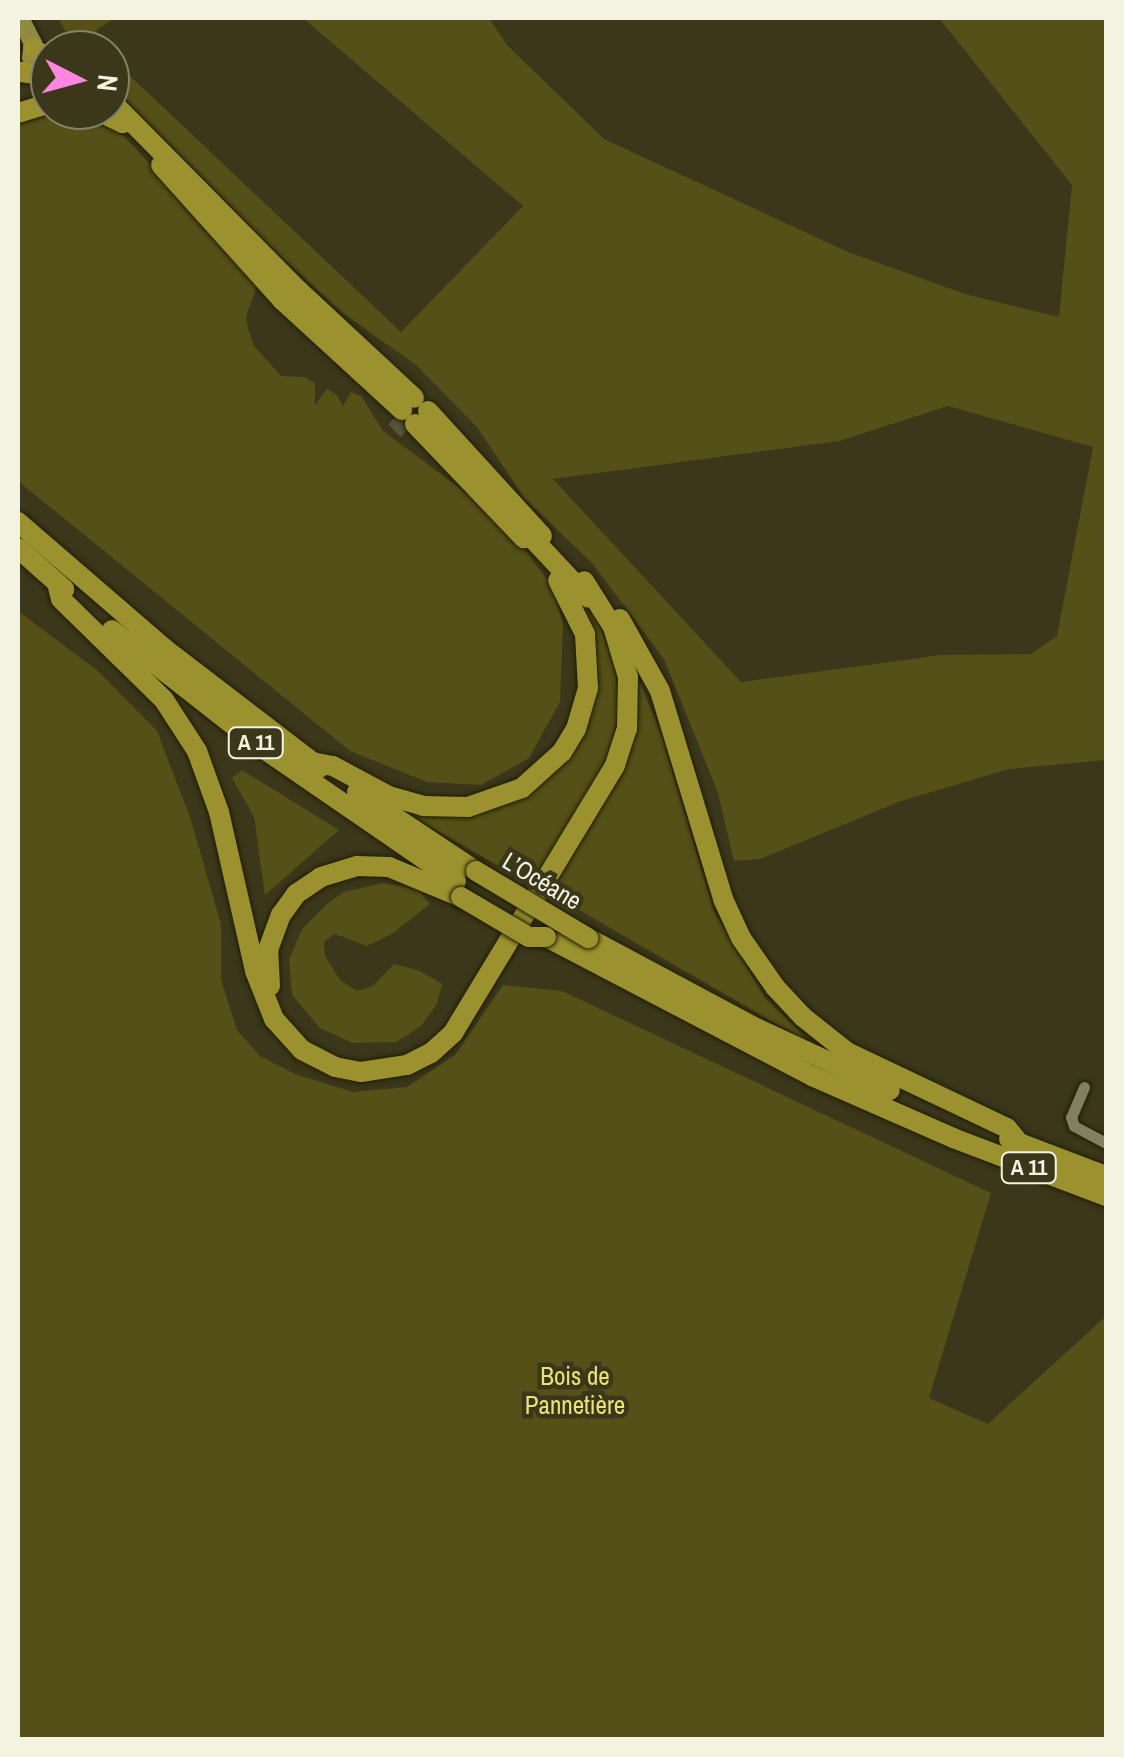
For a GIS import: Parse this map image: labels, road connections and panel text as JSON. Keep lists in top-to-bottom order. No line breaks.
{"streets":{"highway":["A 11","L’Océane"]},"parks":["Bois de Pannetière"],"north":"right"}
